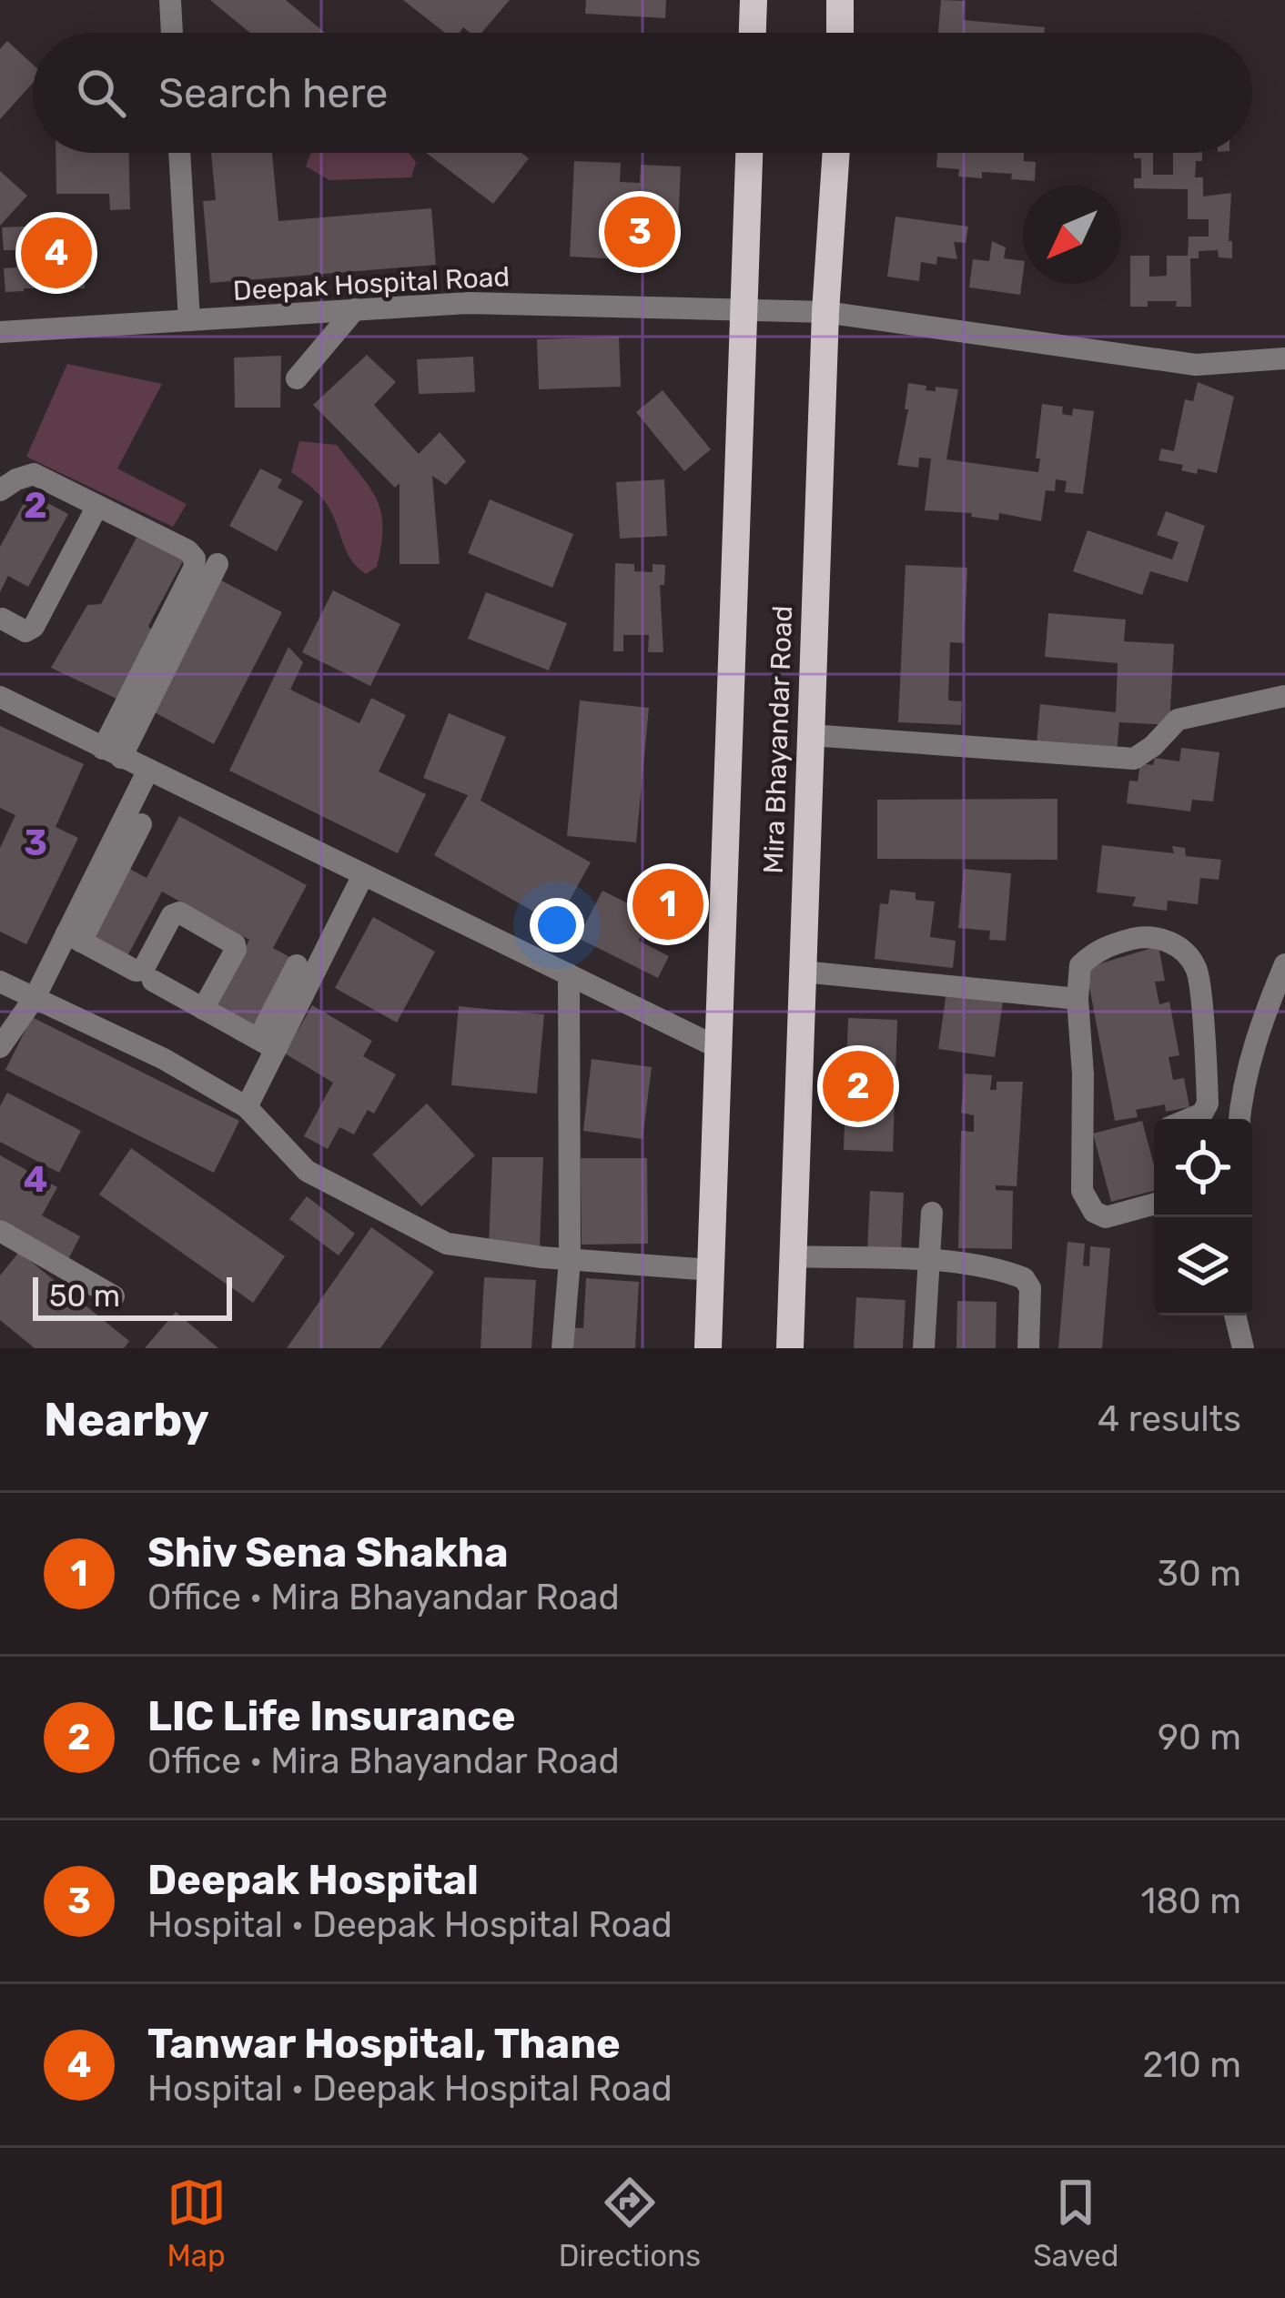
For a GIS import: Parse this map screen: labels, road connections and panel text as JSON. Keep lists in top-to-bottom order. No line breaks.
{"streets":{"main road":["Mira Bhayandar Road"],"street":["Deepak Hospital Road"]},"crossings":[["Deepak Hospital Road","Mira Bhayandar Road"]],"scale_bar":"50 m","north":"bottom left","page":{"search":"Search here","pins":["3","4","1","2"],"scale":"50 m","heading":["Nearby","4 results"],"list":[{"mark":"1","name":"Shiv Sena Shakha","note":"Office · Mira Bhayandar Road","value":"30 m"},{"mark":"2","name":"LIC Life Insurance","note":"Office · Mira Bhayandar Road","value":"90 m"},{"mark":"3","name":"Deepak Hospital","note":"Hospital · Deepak Hospital Road","value":"180 m"},{"mark":"4","name":"Tanwar Hospital, Thane","note":"Hospital · Deepak Hospital Road","value":"210 m"}],"nav":["Map","Directions","Saved"]},"grid":{"rows":["2","3","4"]}}
